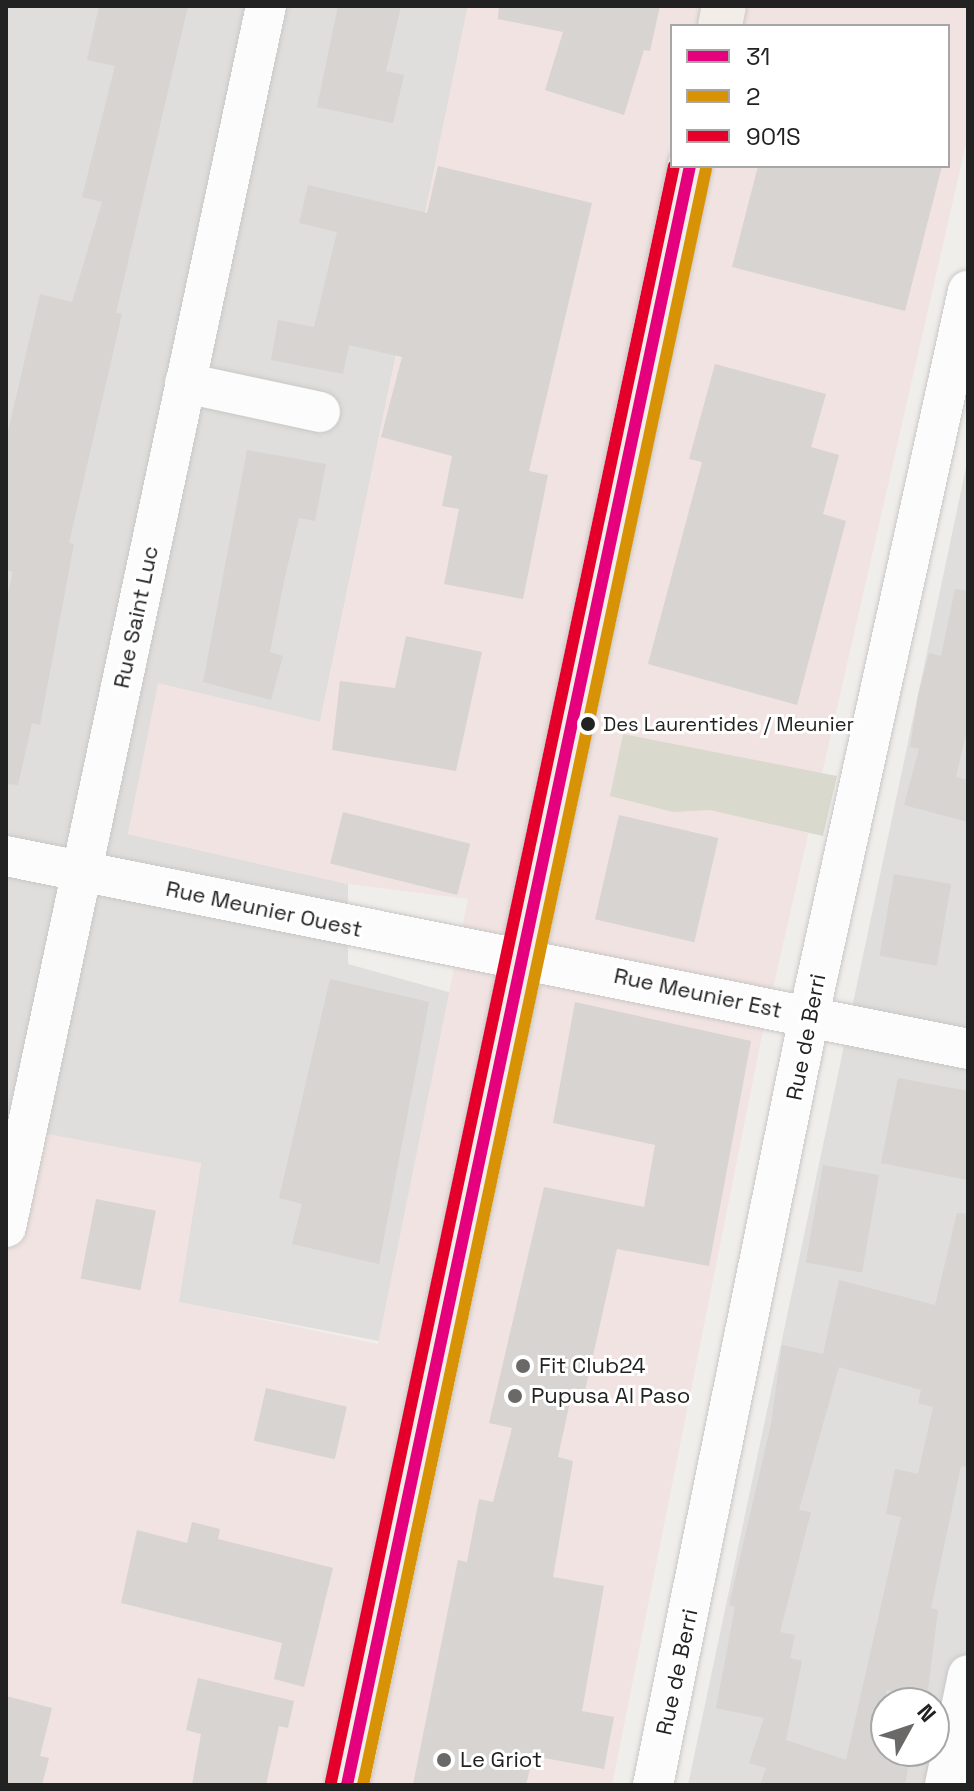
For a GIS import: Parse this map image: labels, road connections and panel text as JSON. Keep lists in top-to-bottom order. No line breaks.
{"streets":{"street":["Rue Saint Luc","Rue Meunier Ouest","Rue Meunier Est","Rue de Berri"]},"crossings":[["Rue Saint Luc","Rue Meunier Ouest"],["Rue Meunier Ouest","Rue Meunier Est"],["Rue Meunier Est","Rue de Berri"]],"places":["Des Laurentides / Meunier","Fit Club24","Pupusa Al Paso","Le Griot"],"lines":["transit line 31","transit line 901S","transit line 2"],"legend":["31","2","901S"],"north":"top right"}
